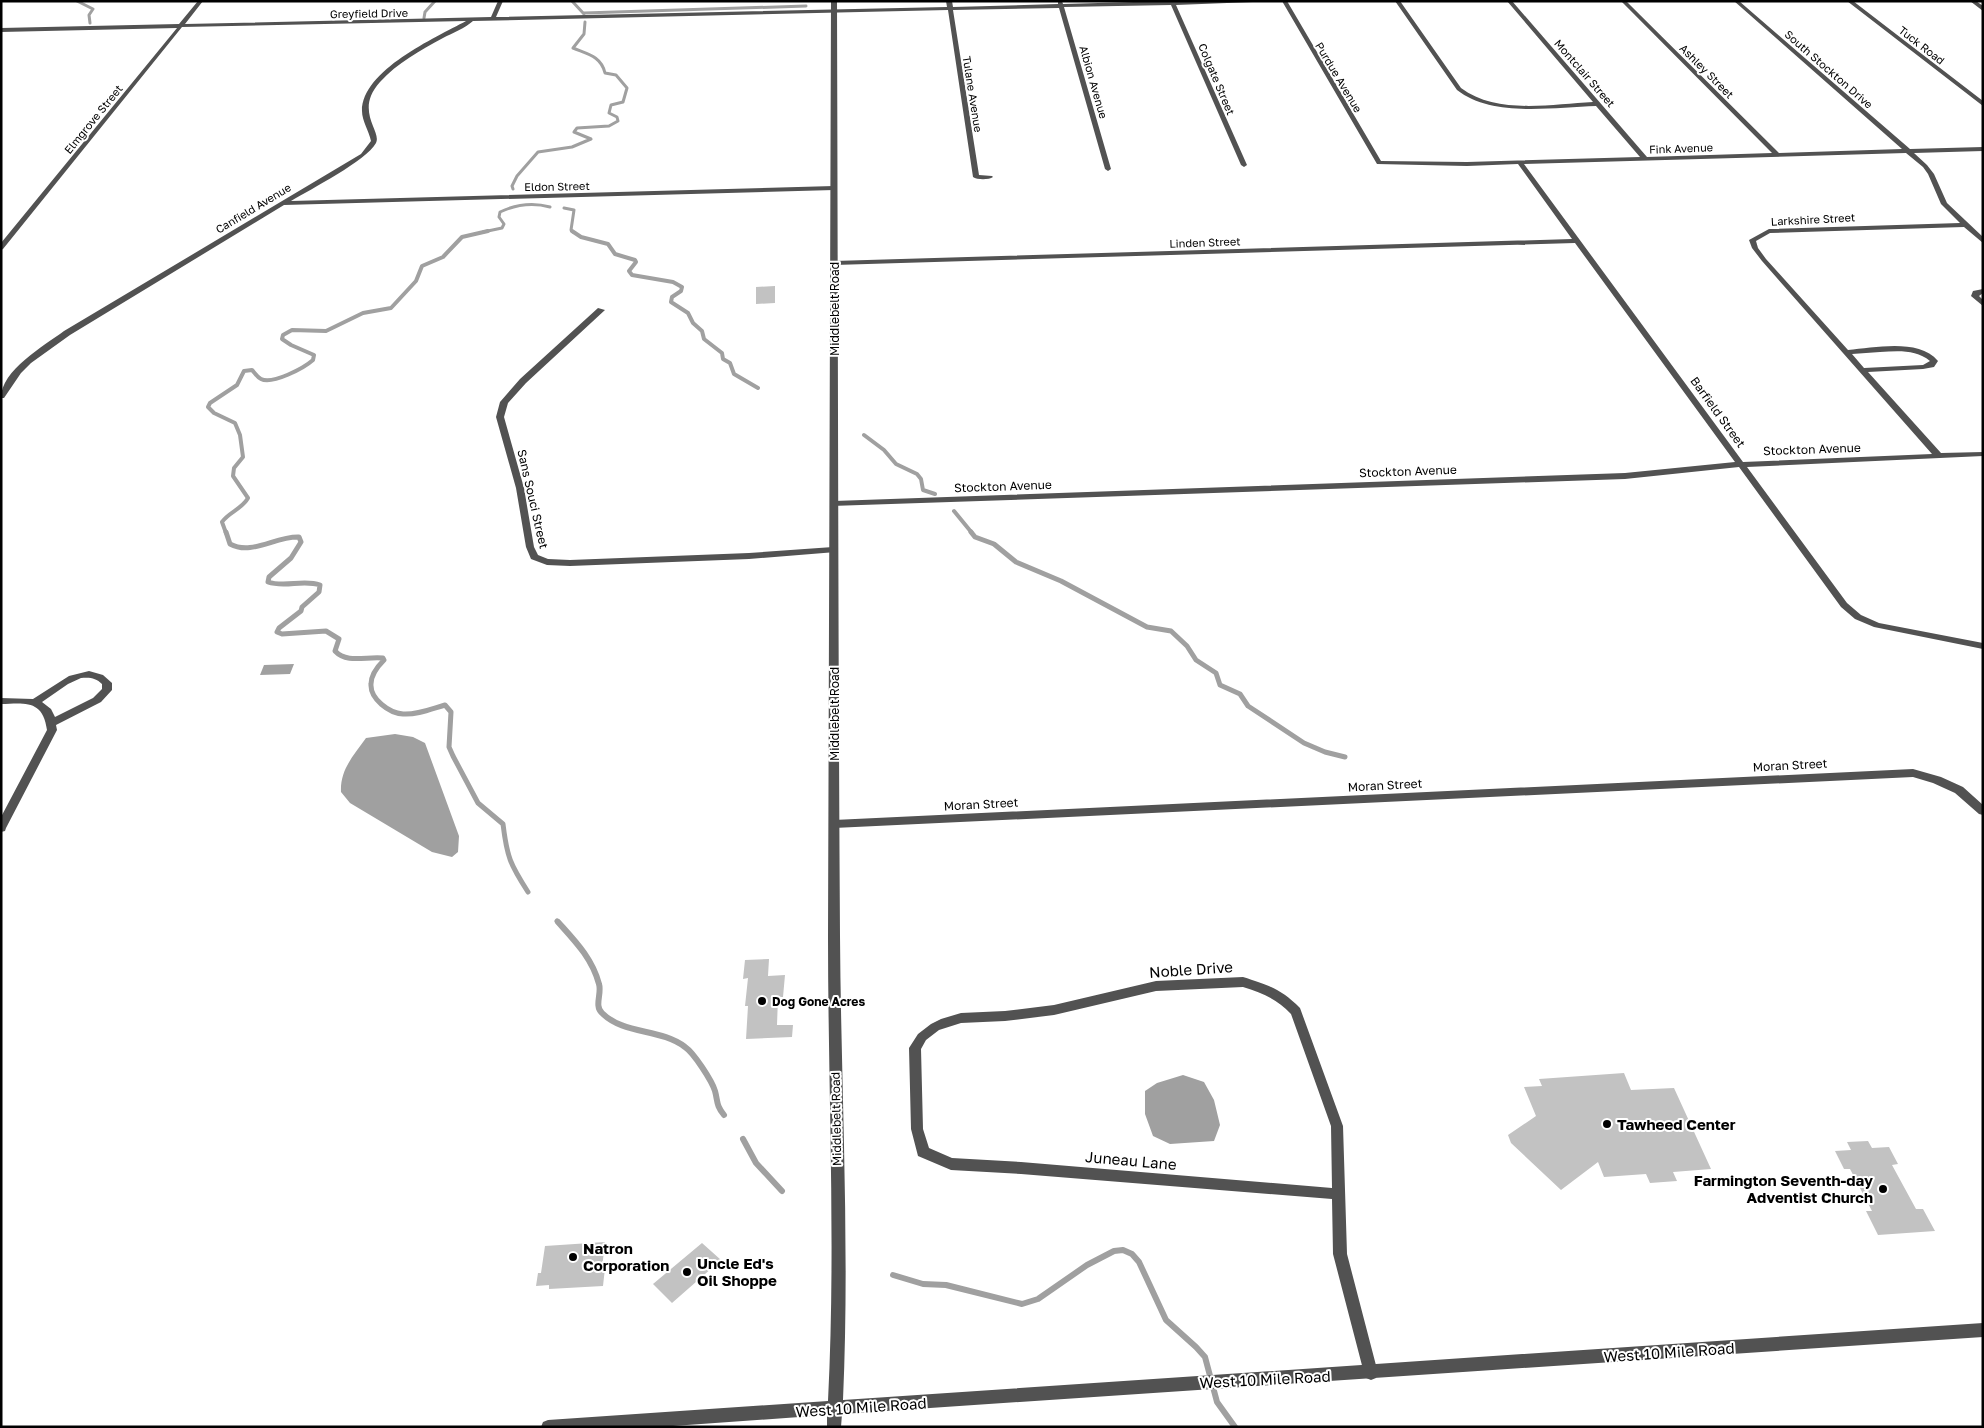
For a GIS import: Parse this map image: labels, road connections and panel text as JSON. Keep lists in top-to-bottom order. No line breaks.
{"streets":{"street":["Greyfield Drive","Tuck Road","South Stockton Drive","Ashley Street","Montclair Street","Purdue Avenue","Colgate Street","Albion Avenue","Tulane Avenue","Elmgrove Street","Fink Avenue","Eldon Street","Canfield Avenue","Larkshire Street","Linden Street","Middlebelt Road","Barfield Street","Stockton Avenue","Sans Souci Street","Moran Street","Noble Drive","Juneau Lane","West 10 Mile Road"]},"crossings":[["Greyfield Drive","Colgate Street"],["Greyfield Drive","Albion Avenue"],["Greyfield Drive","Tulane Avenue"],["Greyfield Drive","Elmgrove Street"],["Greyfield Drive","Canfield Avenue"],["Greyfield Drive","Middlebelt Road"],["South Stockton Drive","Fink Avenue"],["South Stockton Drive","Larkshire Street"],["Ashley Street","Fink Avenue"],["Montclair Street","Fink Avenue"],["Purdue Avenue","Fink Avenue"],["Fink Avenue","Barfield Street"],["Eldon Street","Canfield Avenue"],["Eldon Street","Middlebelt Road"],["Larkshire Street","Stockton Avenue"],["Linden Street","Middlebelt Road"],["Linden Street","Barfield Street"],["Middlebelt Road","Stockton Avenue"],["Middlebelt Road","Sans Souci Street"],["Middlebelt Road","Moran Street"],["Middlebelt Road","West 10 Mile Road"],["Barfield Street","Stockton Avenue"],["Noble Drive","Juneau Lane"],["Noble Drive","West 10 Mile Road"]],"places":["Dog Gone Acres","Tawheed Center","Farmington Seventh-day Adventist Church","Natron Corporation","Uncle Ed's Oil Shoppe"]}
